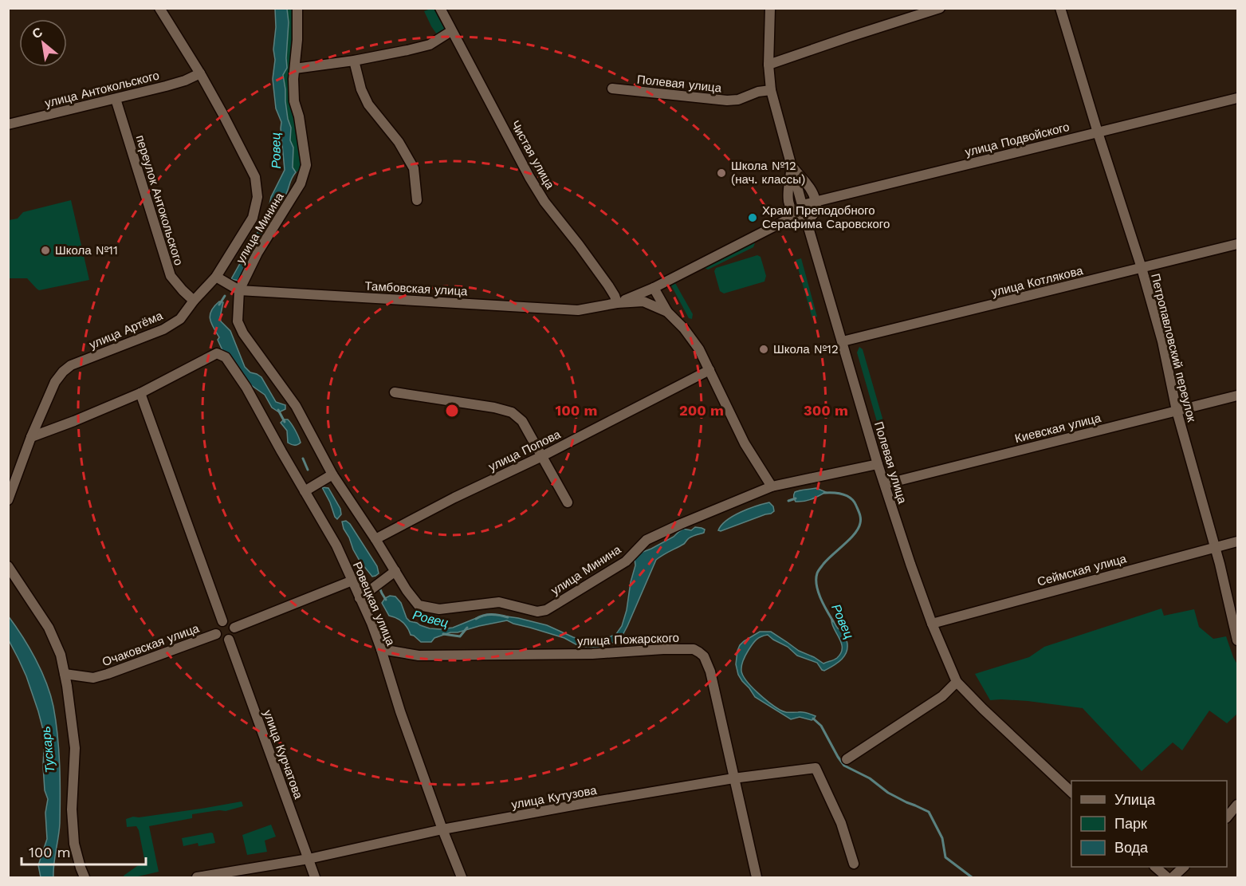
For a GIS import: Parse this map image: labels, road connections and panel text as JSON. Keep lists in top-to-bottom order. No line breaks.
{"streets":{"street":["Полевая улица","улица Антокольского","улица Подвойского","Чистая улица","переулок Антокольского","улица Минина","улица Котлякова","Тамбовская улица","улица Артёма","Петропавловский переулок","Киевская улица","улица Попова","Сеймская улица","Ровецкая улица","улица Пожарского","Очаковская улица","улица Курчатова","улица Кутузова"]},"crossings":[["Полевая улица","улица Подвойского"],["Полевая улица","улица Минина"],["Полевая улица","улица Котлякова"],["Полевая улица","Тамбовская улица"],["Полевая улица","Киевская улица"],["Полевая улица","Сеймская улица"],["улица Антокольского","переулок Антокольского"],["улица Антокольского","улица Артёма"],["улица Подвойского","Тамбовская улица"],["улица Подвойского","Петропавловский переулок"],["Чистая улица","Тамбовская улица"],["переулок Антокольского","улица Артёма"],["улица Минина","Тамбовская улица"],["улица Котлякова","Петропавловский переулок"],["Тамбовская улица","улица Артёма"],["Тамбовская улица","улица Попова"],["Петропавловский переулок","Киевская улица"],["Петропавловский переулок","Сеймская улица"],["Ровецкая улица","улица Пожарского"],["Ровецкая улица","улица Кутузова"],["улица Пожарского","улица Кутузова"],["Очаковская улица","улица Курчатова"],["улица Курчатова","улица Кутузова"]],"water":["Ровец","Тускарь"],"places":["Школа №12 (нач. классы)","Храм Преподобного Серафима Саровского","Школа №11","Школа №12"],"legend":["Улица","Парк","Вода"],"scale_bar":"100 m","north":"top left","rings":["100 m","200 m","300 m"]}
